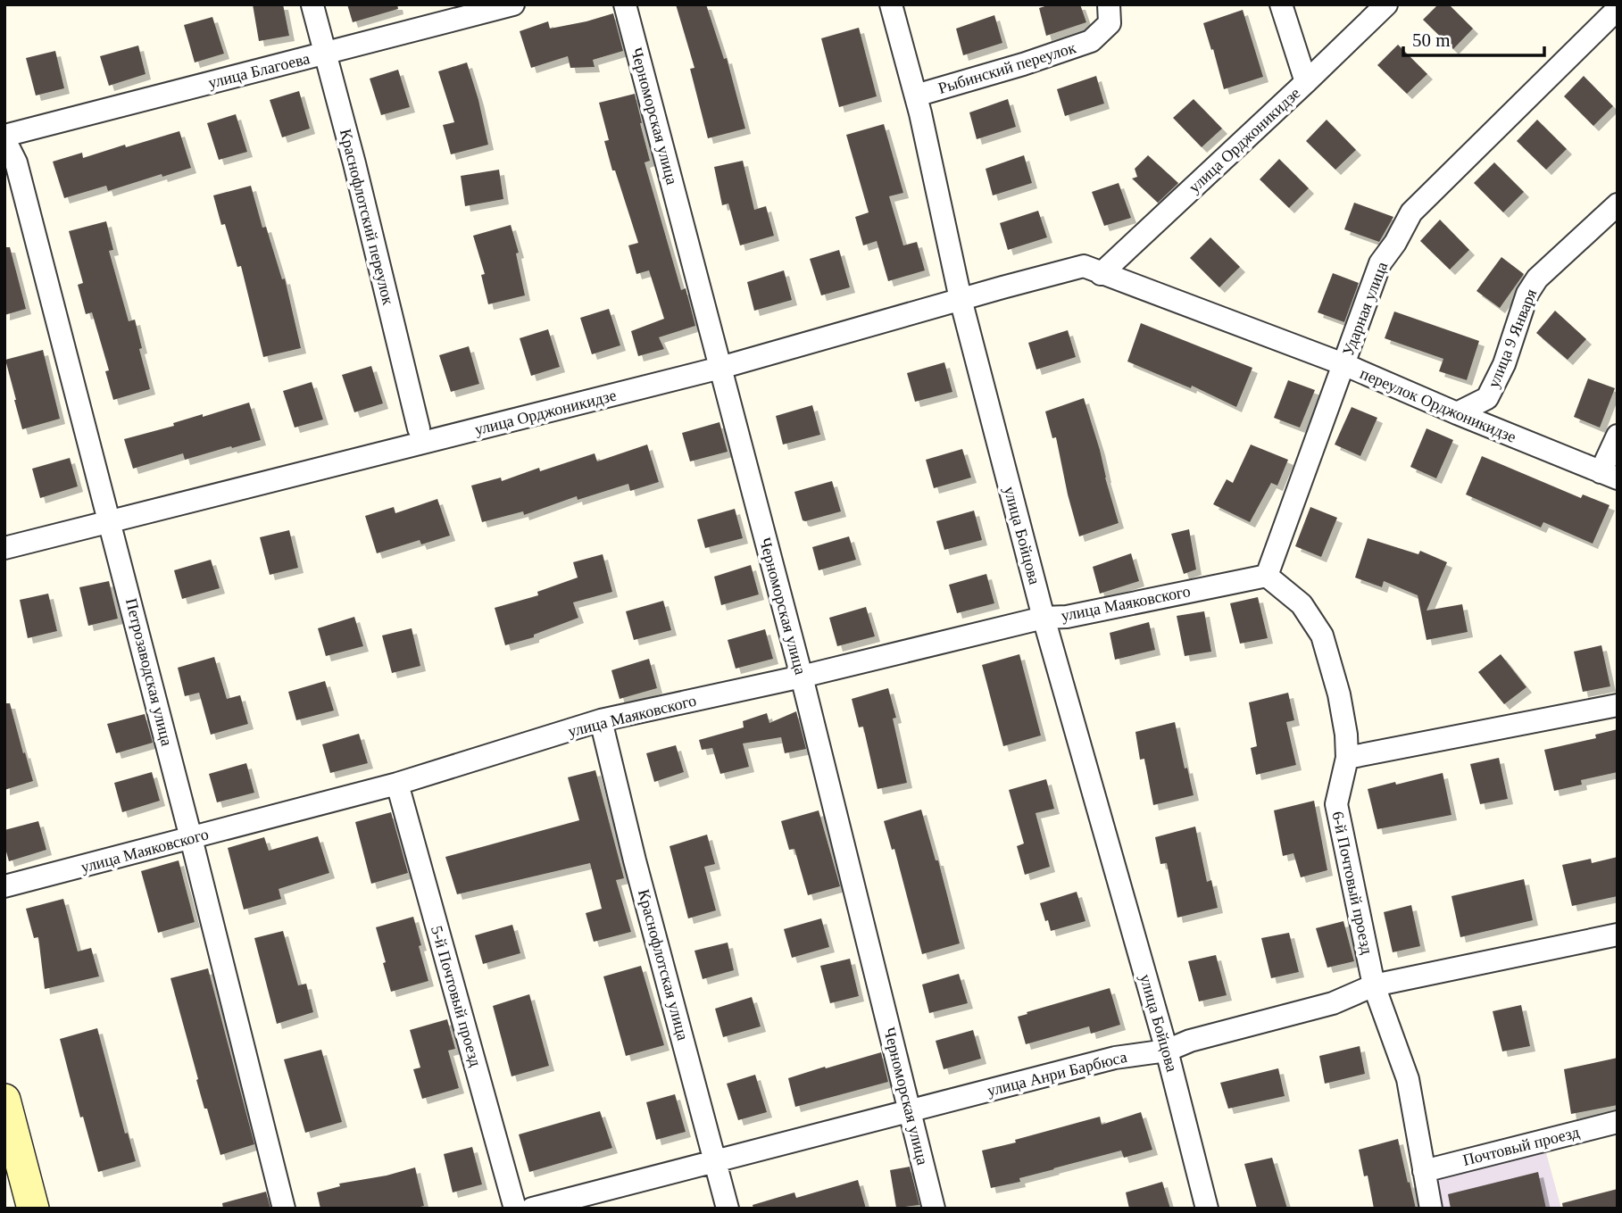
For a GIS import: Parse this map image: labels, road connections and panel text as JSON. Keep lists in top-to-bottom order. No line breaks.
{"streets":{"street":["Рыбинский переулок","улица Благоева","Черноморская улица","улица Орджоникидзе","Краснофлотский переулок","Ударная улица","улица 9 Января","переулок Орджоникидзе","улица Бойцова","улица Маяковского","Петрозаводская улица","6-й Почтовый проезд","Краснофлотская улица","5-й Почтовый проезд","улица Анри Барбюса","Почтовый проезд"]},"crossings":[["Рыбинский переулок","улица Бойцова"],["улица Благоева","Краснофлотский переулок"],["улица Благоева","Петрозаводская улица"],["Черноморская улица","улица Орджоникидзе"],["Черноморская улица","улица Маяковского"],["Черноморская улица","улица Анри Барбюса"],["улица Орджоникидзе","переулок Орджоникидзе"],["улица Орджоникидзе","улица Бойцова"],["улица Орджоникидзе","Петрозаводская улица"],["Ударная улица","переулок Орджоникидзе"],["Ударная улица","улица Маяковского"],["Ударная улица","6-й Почтовый проезд"],["улица 9 Января","переулок Орджоникидзе"],["улица Бойцова","улица Маяковского"],["улица Бойцова","улица Анри Барбюса"],["улица Маяковского","Петрозаводская улица"],["улица Маяковского","6-й Почтовый проезд"],["улица Маяковского","Краснофлотская улица"],["улица Маяковского","5-й Почтовый проезд"],["6-й Почтовый проезд","улица Анри Барбюса"],["6-й Почтовый проезд","Почтовый проезд"],["Краснофлотская улица","улица Анри Барбюса"]],"scale_bar":"50 m"}
